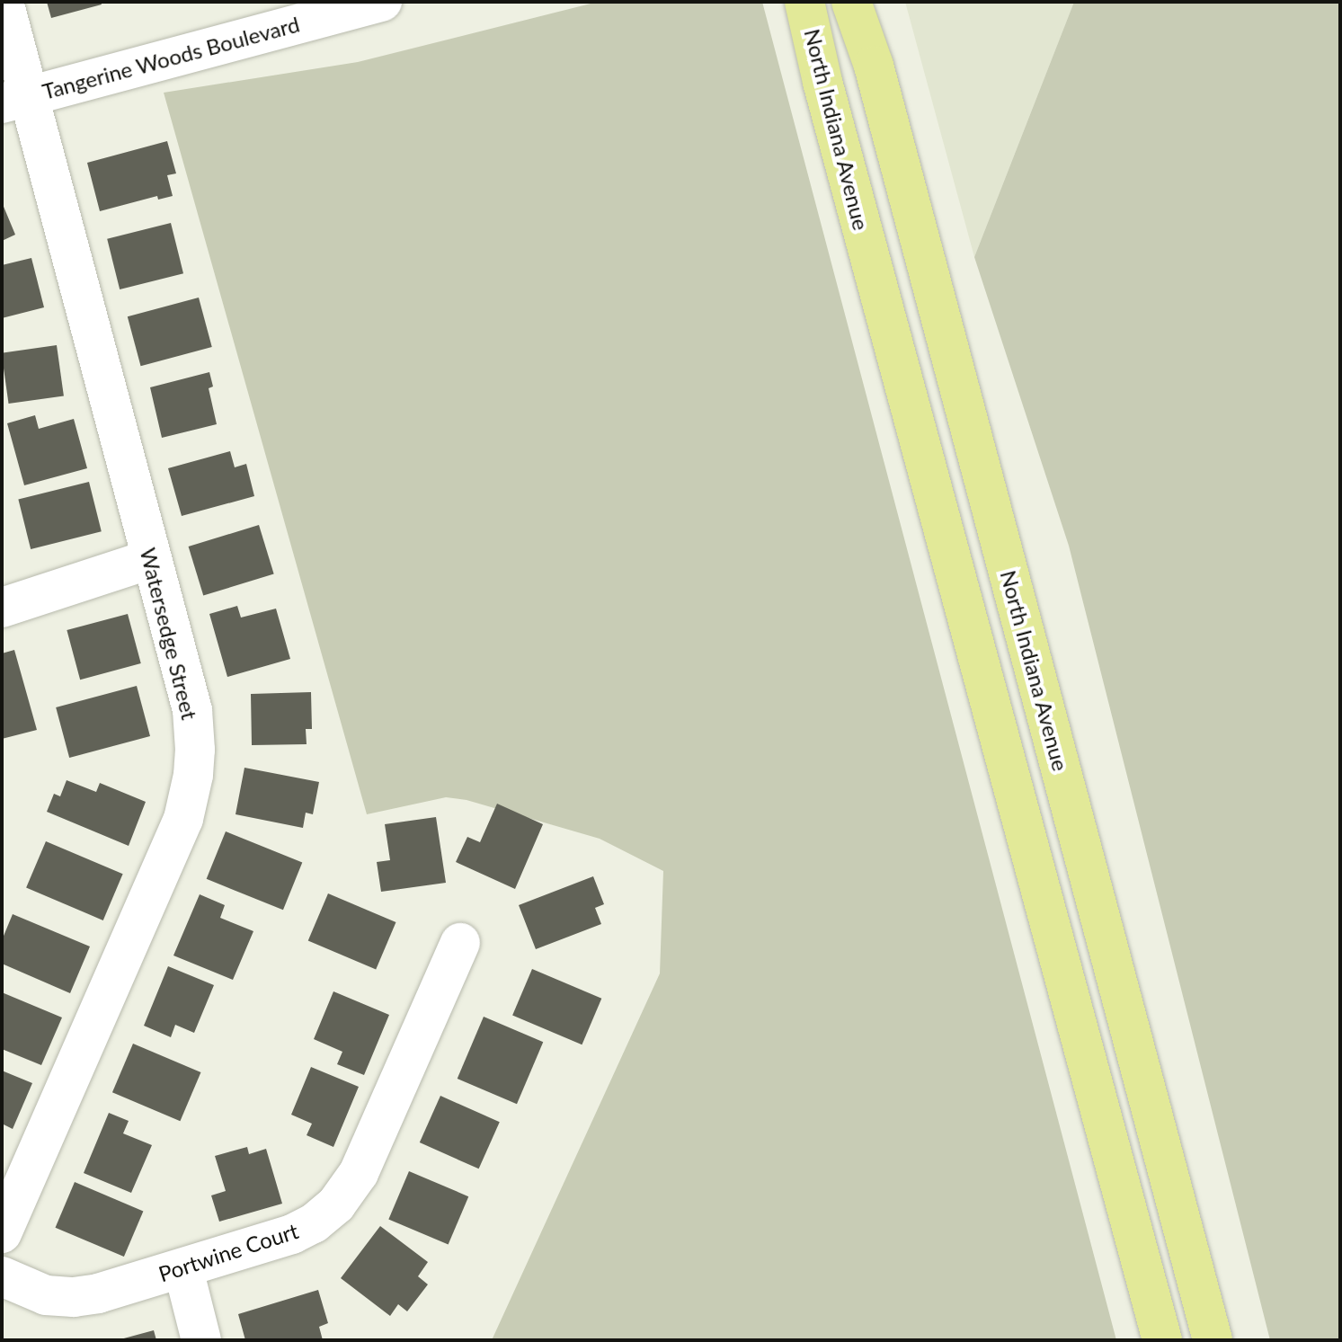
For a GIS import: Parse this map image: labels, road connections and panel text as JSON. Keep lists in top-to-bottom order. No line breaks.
{"streets":{"main road":["North Indiana Avenue"],"street":["Tangerine Woods Boulevard","Watersedge Street","Portwine Court"]},"crossings":[["Tangerine Woods Boulevard","Watersedge Street"]]}
